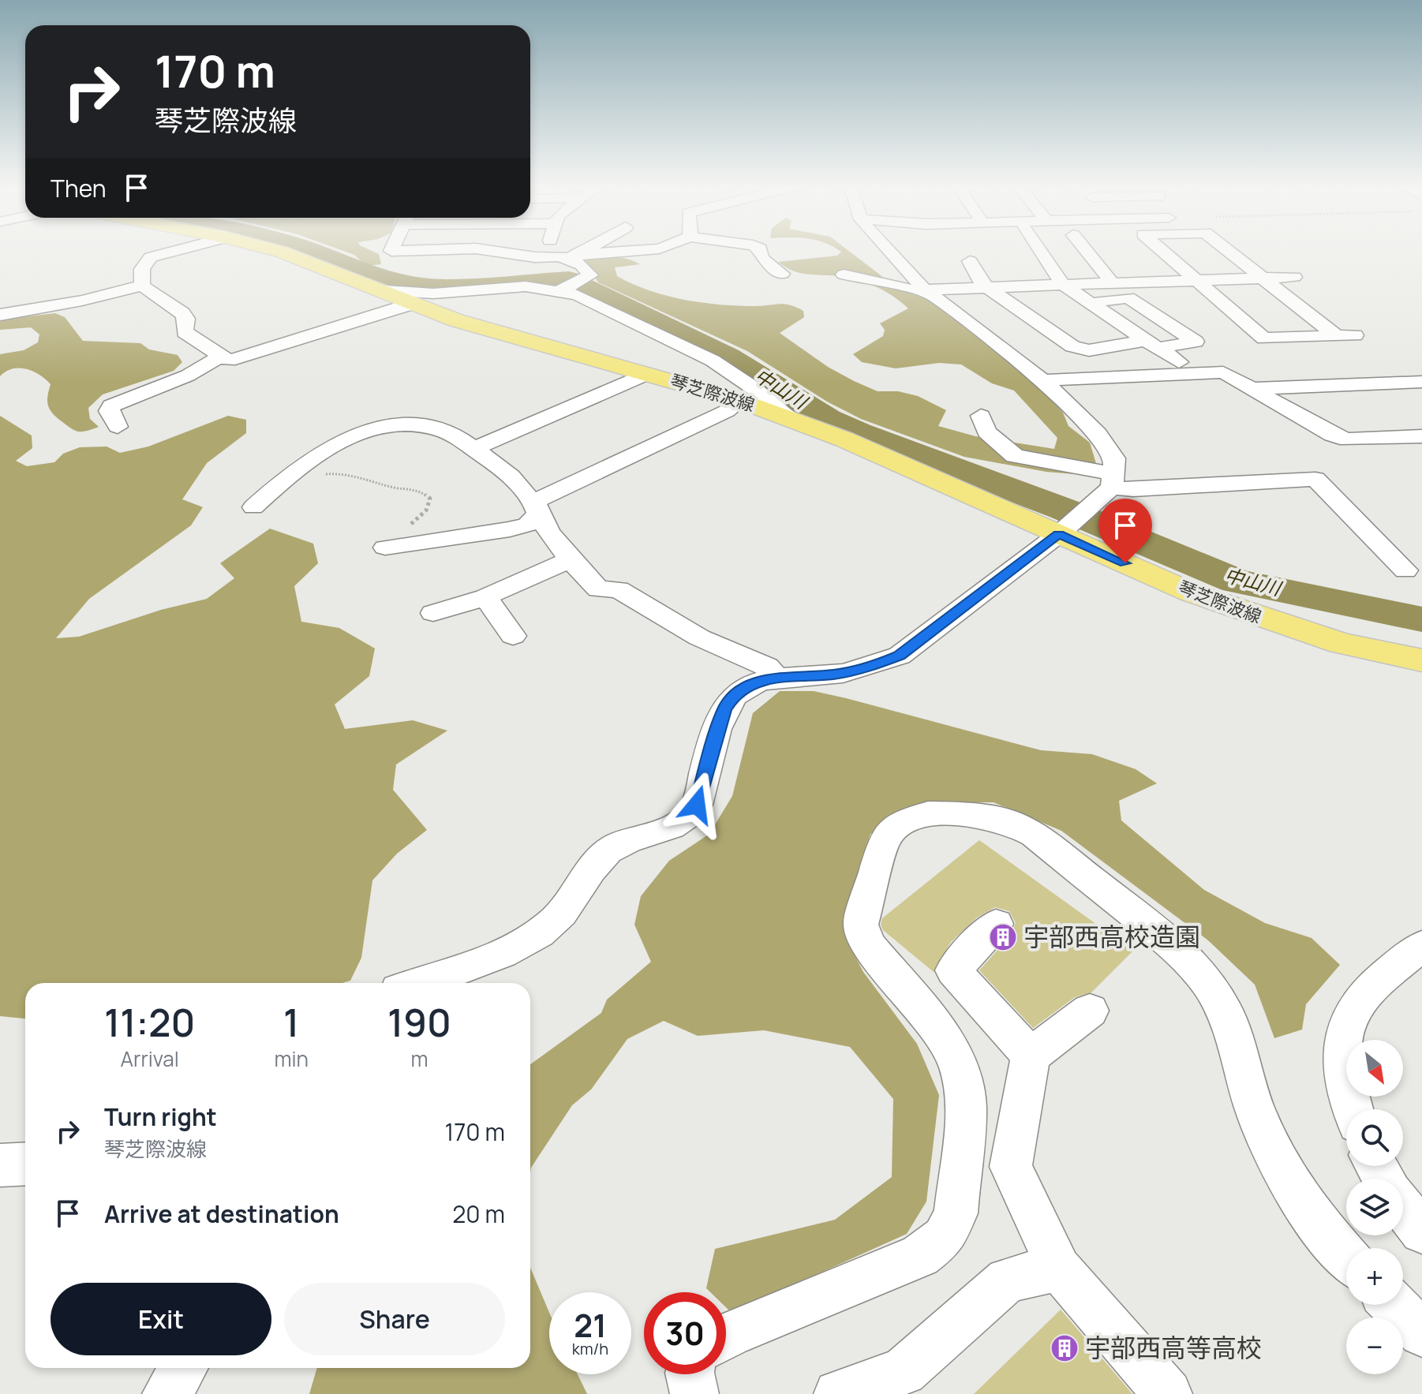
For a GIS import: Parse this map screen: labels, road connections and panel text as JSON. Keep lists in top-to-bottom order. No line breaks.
{"streets":{"main road":["琴芝際波線"]},"water":["中山川"],"places":{"building":["宇部西高校造園","宇部西高等高校"]},"north":"bottom right","page":{"turn":["170 m","琴芝際波線"],"then":"Then","eta":["11:20","Arrival","1","min","190","m"],"map_buttons":["+","−"],"list":[{"name":"Turn right","note":"琴芝際波線","value":"170 m"},{"name":"Arrive at destination","value":"20 m"}],"buttons":["Exit","Share"],"speed":"21 km/h","limit":"30"}}
